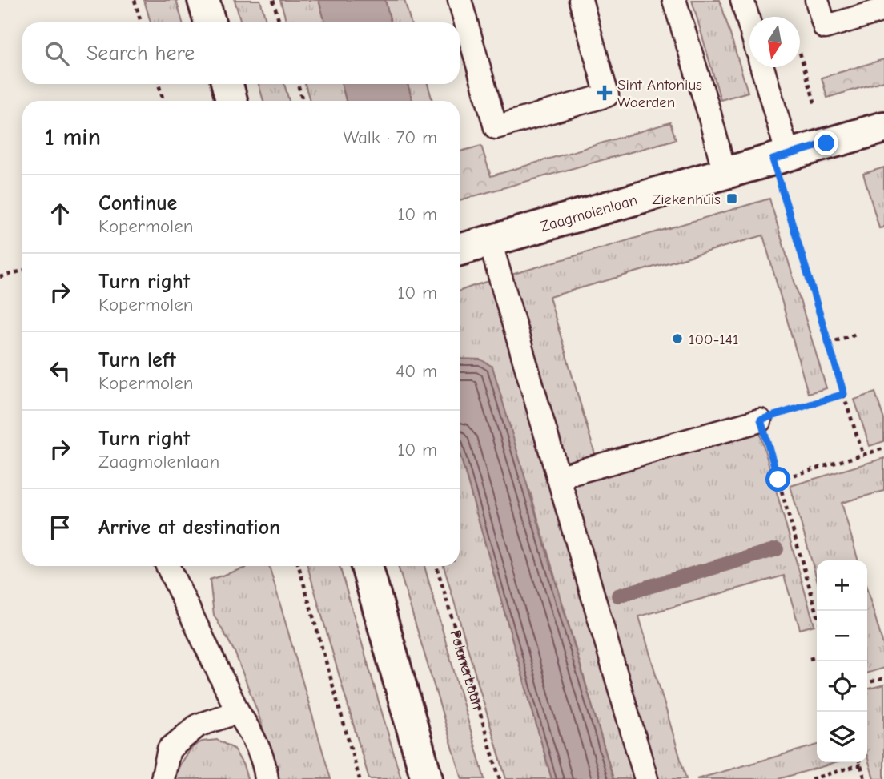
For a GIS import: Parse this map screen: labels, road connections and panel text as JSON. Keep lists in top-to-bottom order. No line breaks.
{"streets":{"street":["Zaagmolenlaan"],"path":["Polanerbaan"]},"places":{"health":["Sint Antonius Woerden"],"transit":["Ziekenhuis"],"other":["100-141"]},"north":"bottom","page":{"search":"Search here","heading":["1 min","Walk · 70 m"],"list":[["Continue","Kopermolen","10 m"],["Turn right","Kopermolen","10 m"],["Turn left","Kopermolen","40 m"],["Turn right","Zaagmolenlaan","10 m"],"Arrive at destination"],"map_buttons":["+","−"]}}
